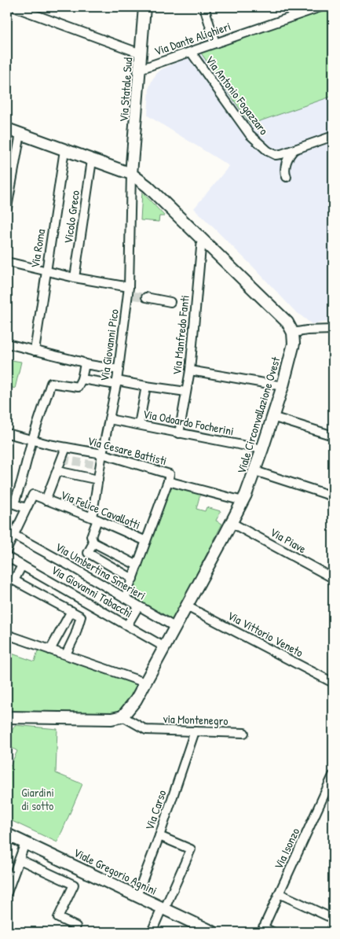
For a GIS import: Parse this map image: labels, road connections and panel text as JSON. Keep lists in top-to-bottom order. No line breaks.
{"streets":{"main road":["Via Statale Sud","Viale Circonvallazione Ovest","Viale Gregorio Agnini"],"street":["Via Dante Alighieri","Via Antonio Fogazzaro","Vicolo Greco","Via Roma","Via Manfredo Fanti","Via Giovanni Pico","Via Odoardo Focherini","Via Cesare Battisti","Via Felice Cavallotti","Via Piave","Via Umbertina Smerieri","Via Giovanni Tabacchi","Via Vittorio Veneto","via Montenegro","Via Carso","Via Isonzo"]},"crossings":[["Via Dante Alighieri","Via Statale Sud"],["Via Dante Alighieri","Via Antonio Fogazzaro"],["Via Statale Sud","Via Giovanni Pico"],["Via Manfredo Fanti","Via Odoardo Focherini"],["Via Giovanni Pico","Via Odoardo Focherini"],["Via Giovanni Pico","Via Cesare Battisti"],["Via Giovanni Pico","Via Felice Cavallotti"],["Viale Circonvallazione Ovest","Via Odoardo Focherini"],["Viale Circonvallazione Ovest","Via Cesare Battisti"],["Viale Circonvallazione Ovest","Via Piave"],["Viale Circonvallazione Ovest","Via Umbertina Smerieri"],["Viale Circonvallazione Ovest","Via Giovanni Tabacchi"],["Viale Circonvallazione Ovest","Via Vittorio Veneto"],["Viale Circonvallazione Ovest","via Montenegro"],["via Montenegro","Via Carso"],["Via Carso","Viale Gregorio Agnini"]],"parks":["Giardini di sotto"]}
